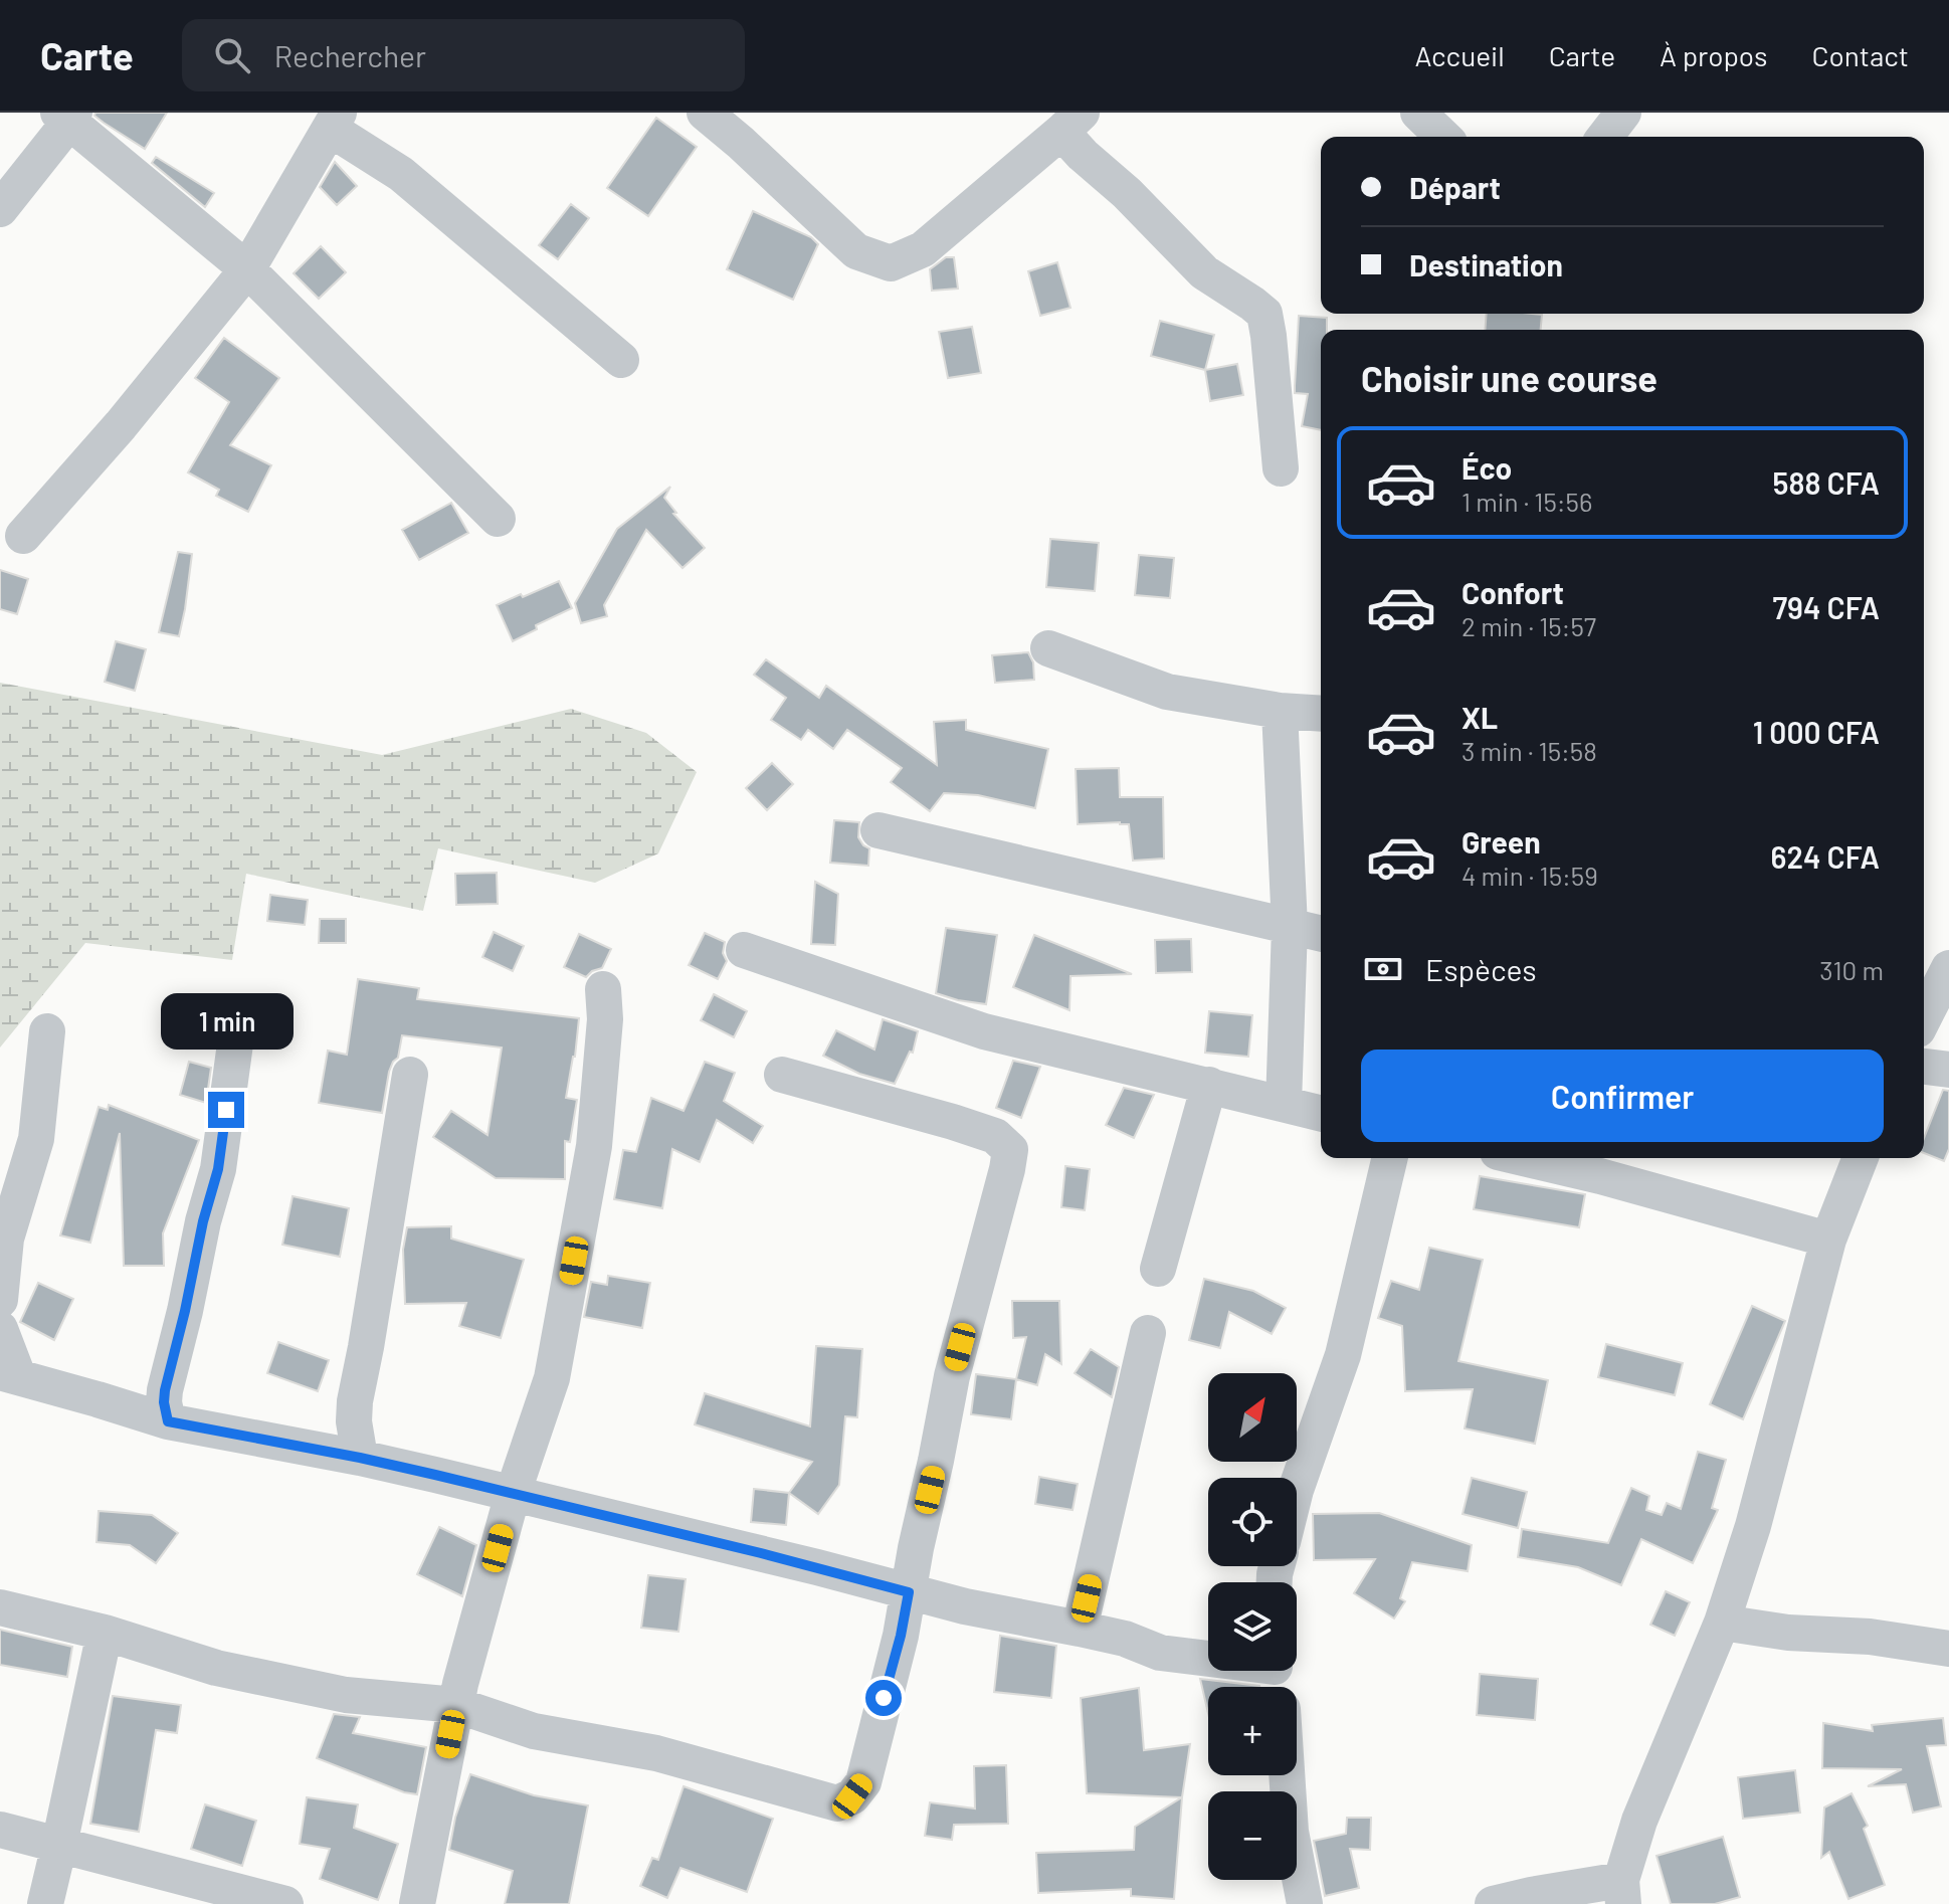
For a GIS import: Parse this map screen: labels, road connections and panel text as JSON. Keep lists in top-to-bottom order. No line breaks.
{"north":"top right","page":{"header":"Carte","search":"Rechercher","nav":["Accueil","Carte","À propos","Contact"],"banner":["Départ","Destination"],"heading":"Choisir une course","list":[{"name":"Éco","note":"1 min · 15:56","value":"588 CFA"},{"name":"Confort","note":"2 min · 15:57","value":"794 CFA"},{"name":"XL","note":"3 min · 15:58","value":"1 000 CFA"},{"name":"Green","note":"4 min · 15:59","value":"624 CFA"}],"pay":["Espèces","310 m"],"bubble":"1 min","buttons":"Confirmer","map_buttons":["+","−"]}}
